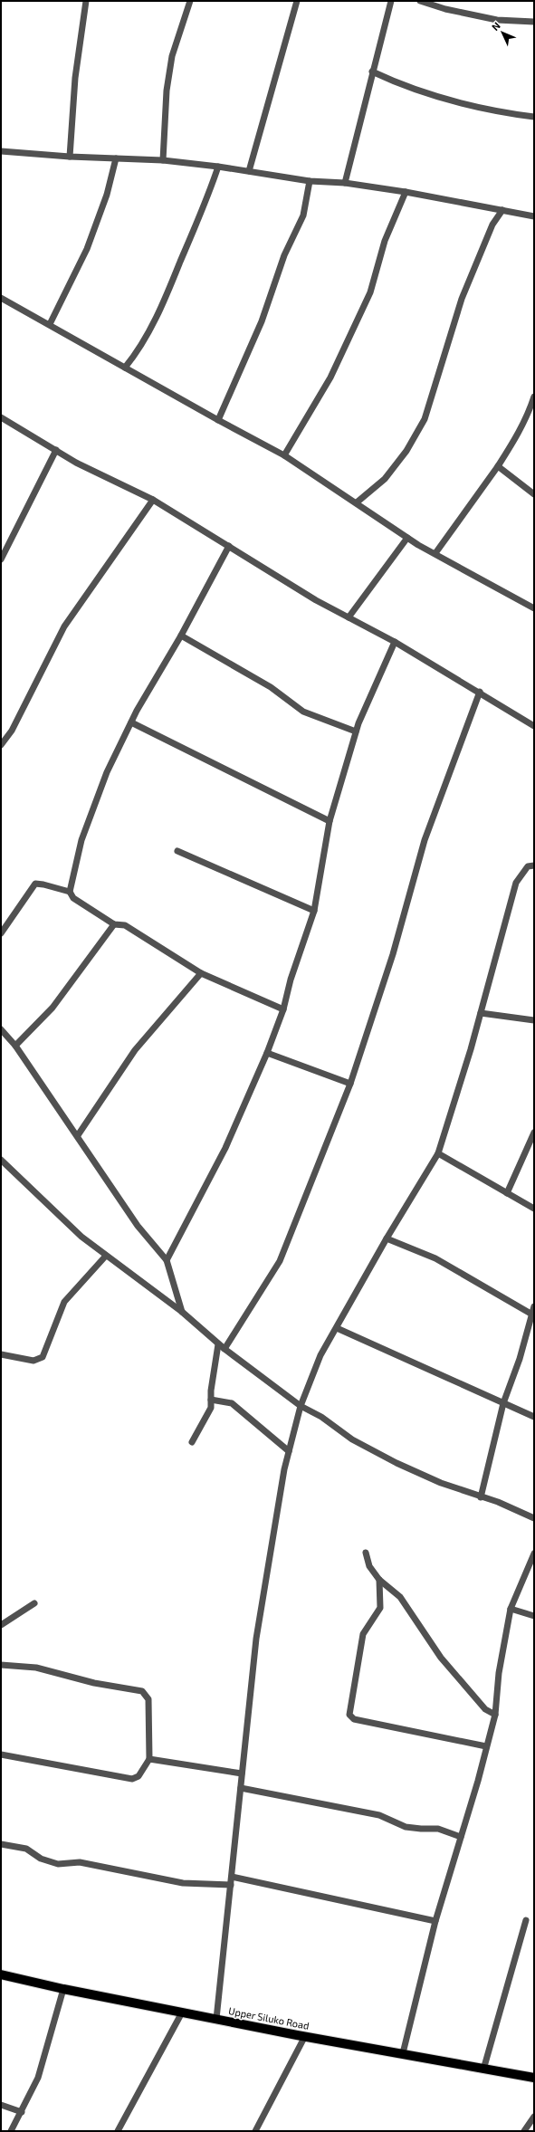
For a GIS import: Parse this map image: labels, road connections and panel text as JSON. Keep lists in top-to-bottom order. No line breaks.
{"streets":{"main road":["Upper Siluko Road"]},"north":"top left"}
